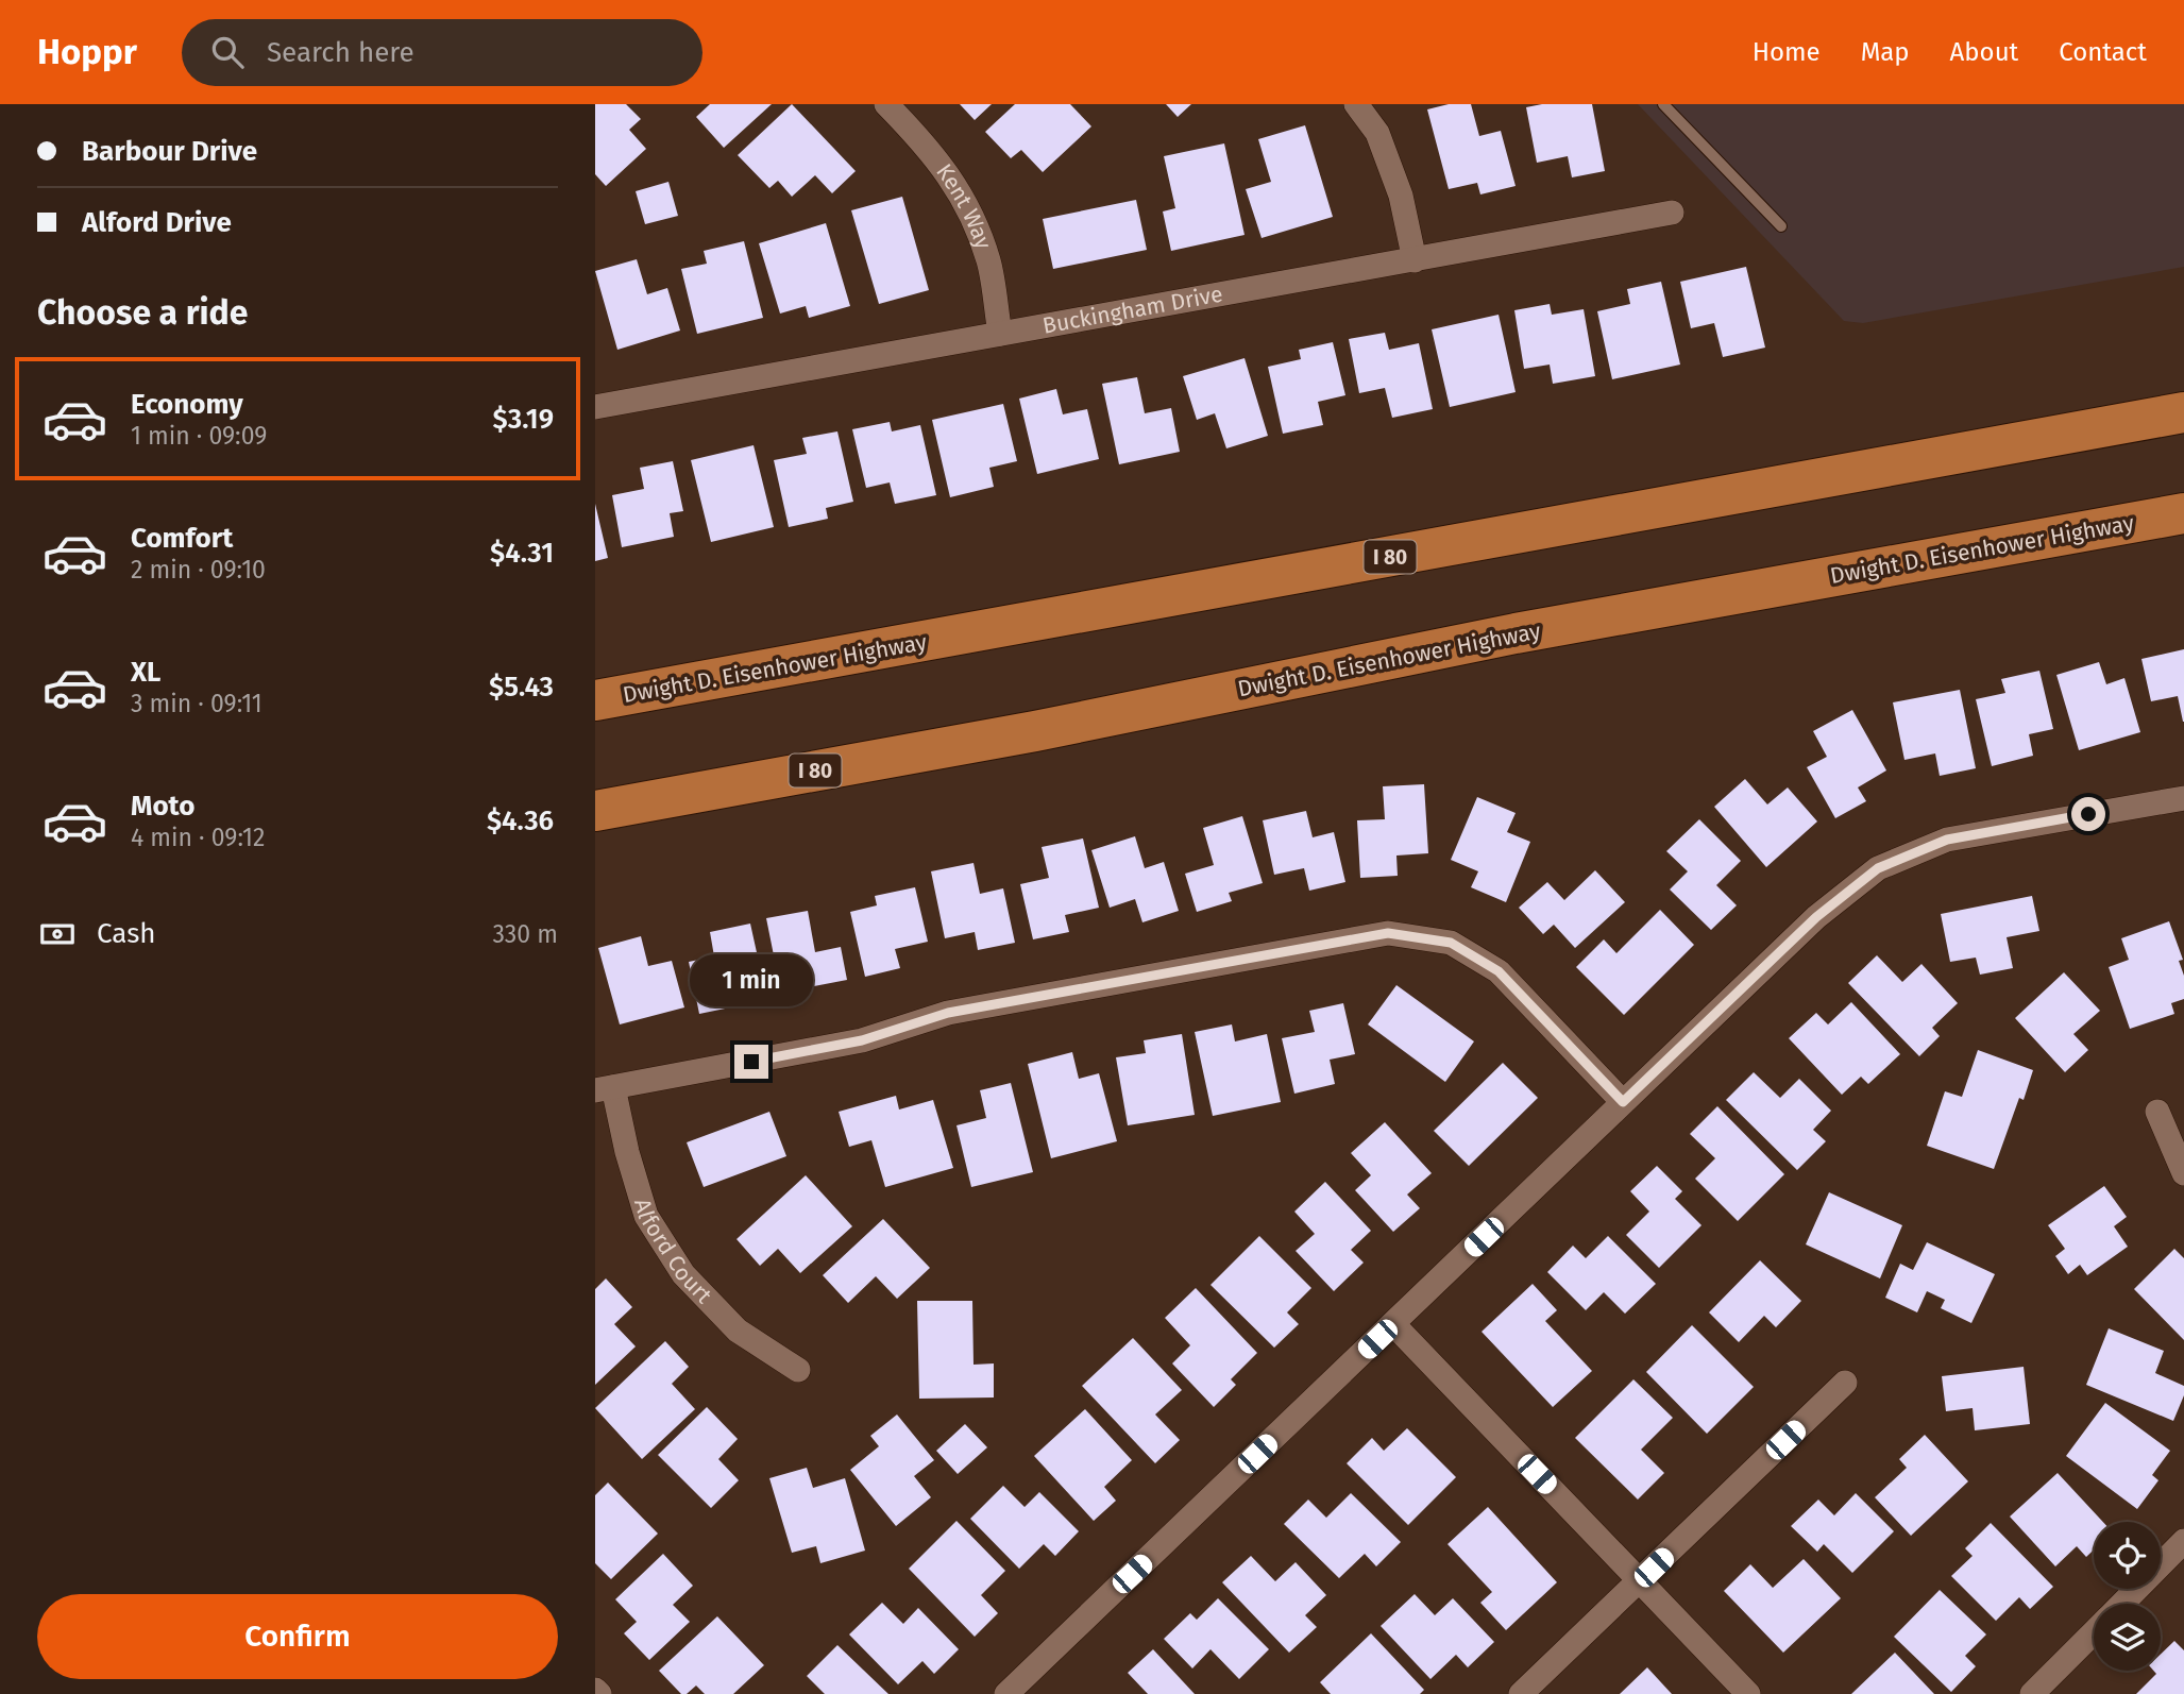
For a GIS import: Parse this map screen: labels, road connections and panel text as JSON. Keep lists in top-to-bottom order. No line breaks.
{"streets":{"highway":["Dwight D. Eisenhower Highway","I 80"],"street":["Kent Way","Buckingham Drive","Alford Court"]},"crossings":[["Kent Way","Buckingham Drive"]],"page":{"header":"Hoppr","search":"Search here","nav":["Home","Map","About","Contact"],"banner":["Barbour Drive","Alford Drive"],"heading":"Choose a ride","list":[{"name":"Economy","note":"1 min · 09:09","value":"$3.19"},{"name":"Comfort","note":"2 min · 09:10","value":"$4.31"},{"name":"XL","note":"3 min · 09:11","value":"$5.43"},{"name":"Moto","note":"4 min · 09:12","value":"$4.36"}],"pay":["Cash","330 m"],"bubble":"1 min","buttons":"Confirm"}}
